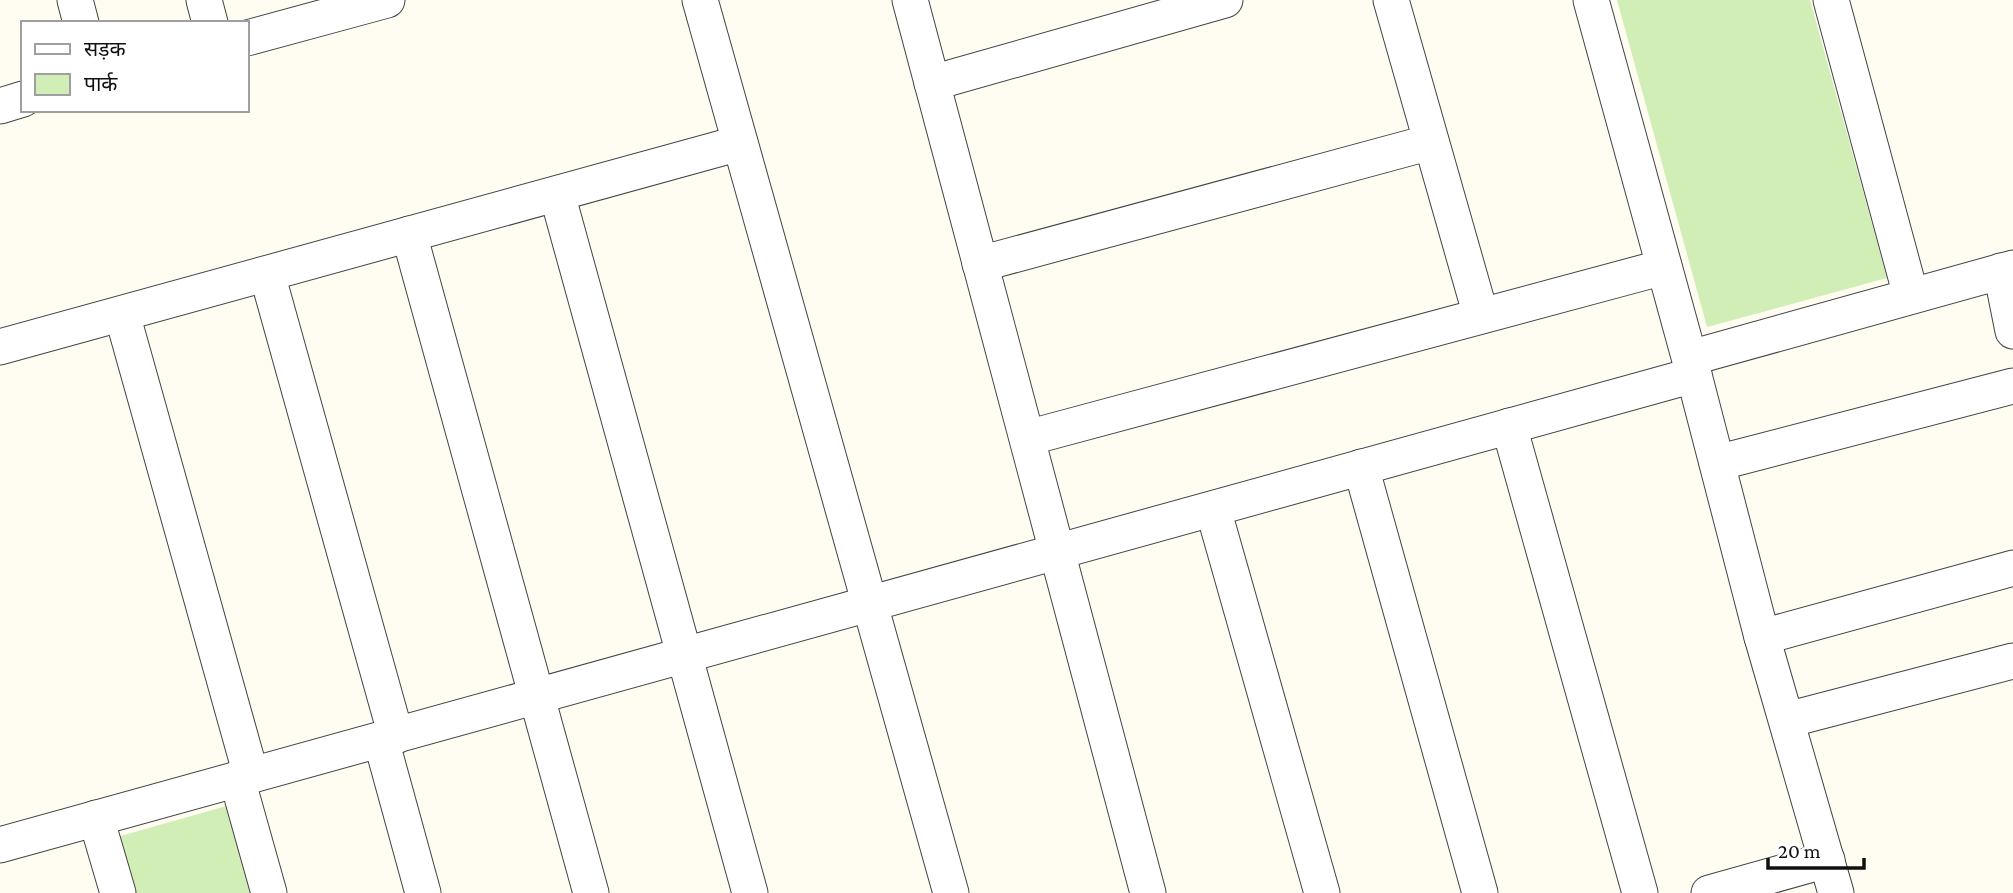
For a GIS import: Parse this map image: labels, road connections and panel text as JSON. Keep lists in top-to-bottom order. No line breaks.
{"legend":["सड़क","पार्क"],"scale_bar":"20 m"}
